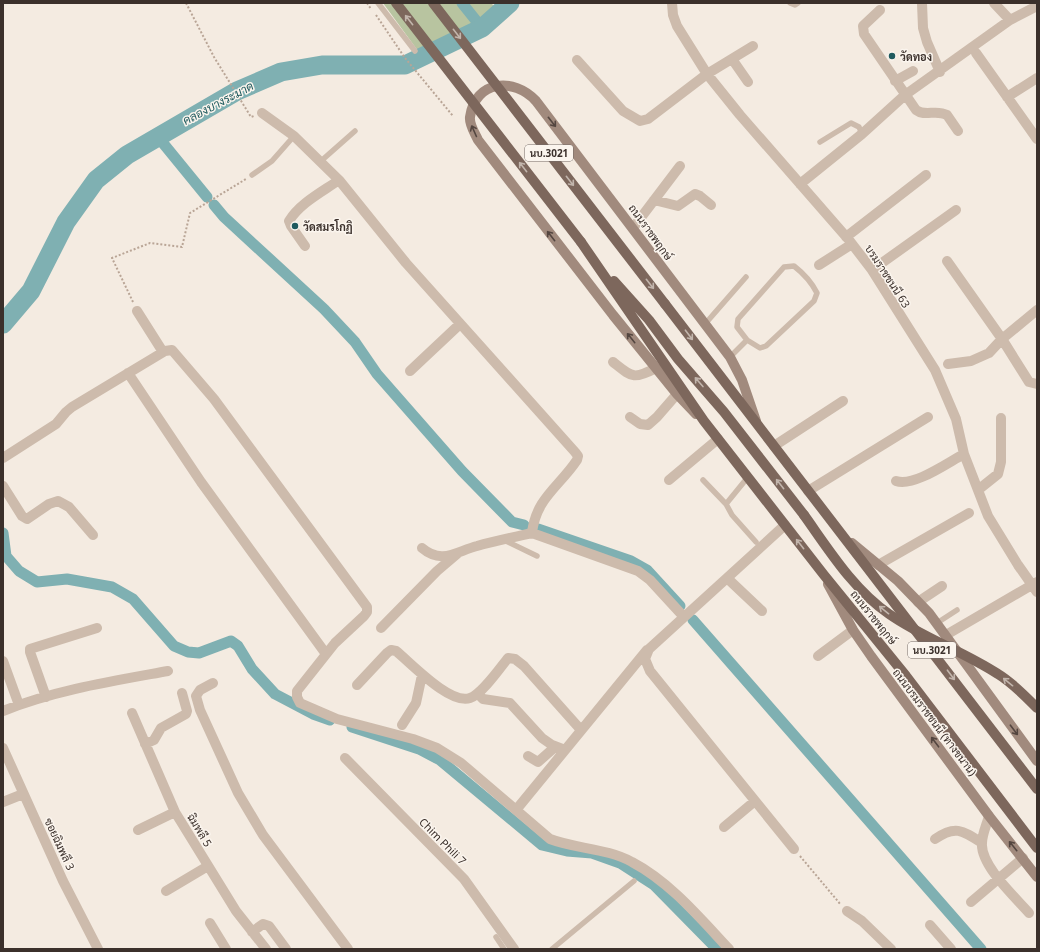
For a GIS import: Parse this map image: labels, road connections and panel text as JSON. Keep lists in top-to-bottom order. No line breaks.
{"streets":{"main road":["นบ.3021","ถนนราชพฤกษ์","ถนนบรมราชชนนี (ทางขนาน)"],"street":["บรมราชชนนี 63","ฉิมพลี 5","Chim Phili 7","ซอยฉิมพลี 3"]},"crossings":[["ถนนราชพฤกษ์","ถนนบรมราชชนนี (ทางขนาน)"]],"water":["คลองบางระมาด"],"places":["วัดทอง","วัดสมรโกฏิ"]}
